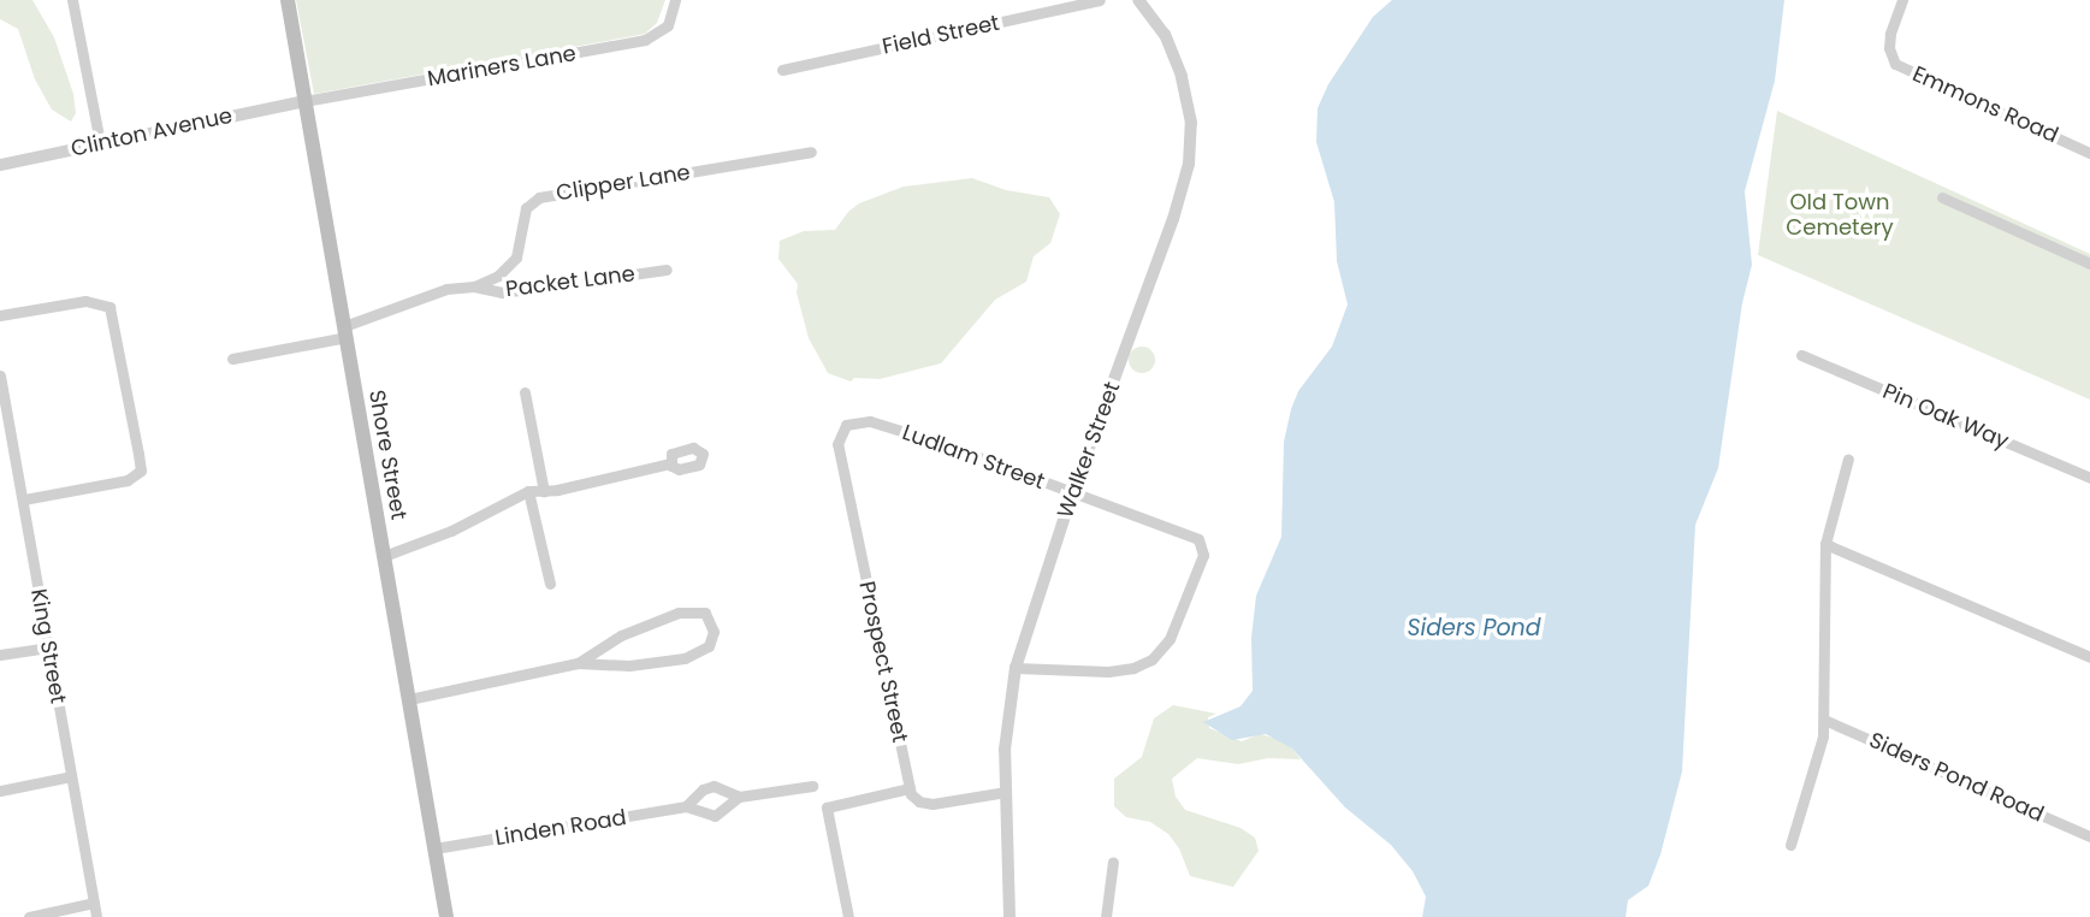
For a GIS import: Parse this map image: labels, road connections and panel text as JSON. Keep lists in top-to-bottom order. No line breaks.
{"streets":{"main road":["Shore Street"],"street":["Field Street","Mariners Lane","Emmons Road","Clinton Avenue","Clipper Lane","Packet Lane","Pin Oak Way","Walker Street","Ludlam Street","King Street","Prospect Street","Siders Pond Road","Linden Road"]},"crossings":[["Mariners Lane","Clinton Avenue"],["Mariners Lane","Shore Street"],["Clinton Avenue","Shore Street"],["Clipper Lane","Packet Lane"],["Clipper Lane","Shore Street"],["Walker Street","Ludlam Street"],["Shore Street","Linden Road"],["Ludlam Street","Prospect Street"]],"water":["Siders Pond"],"parks":["Old Town Cemetery"]}
